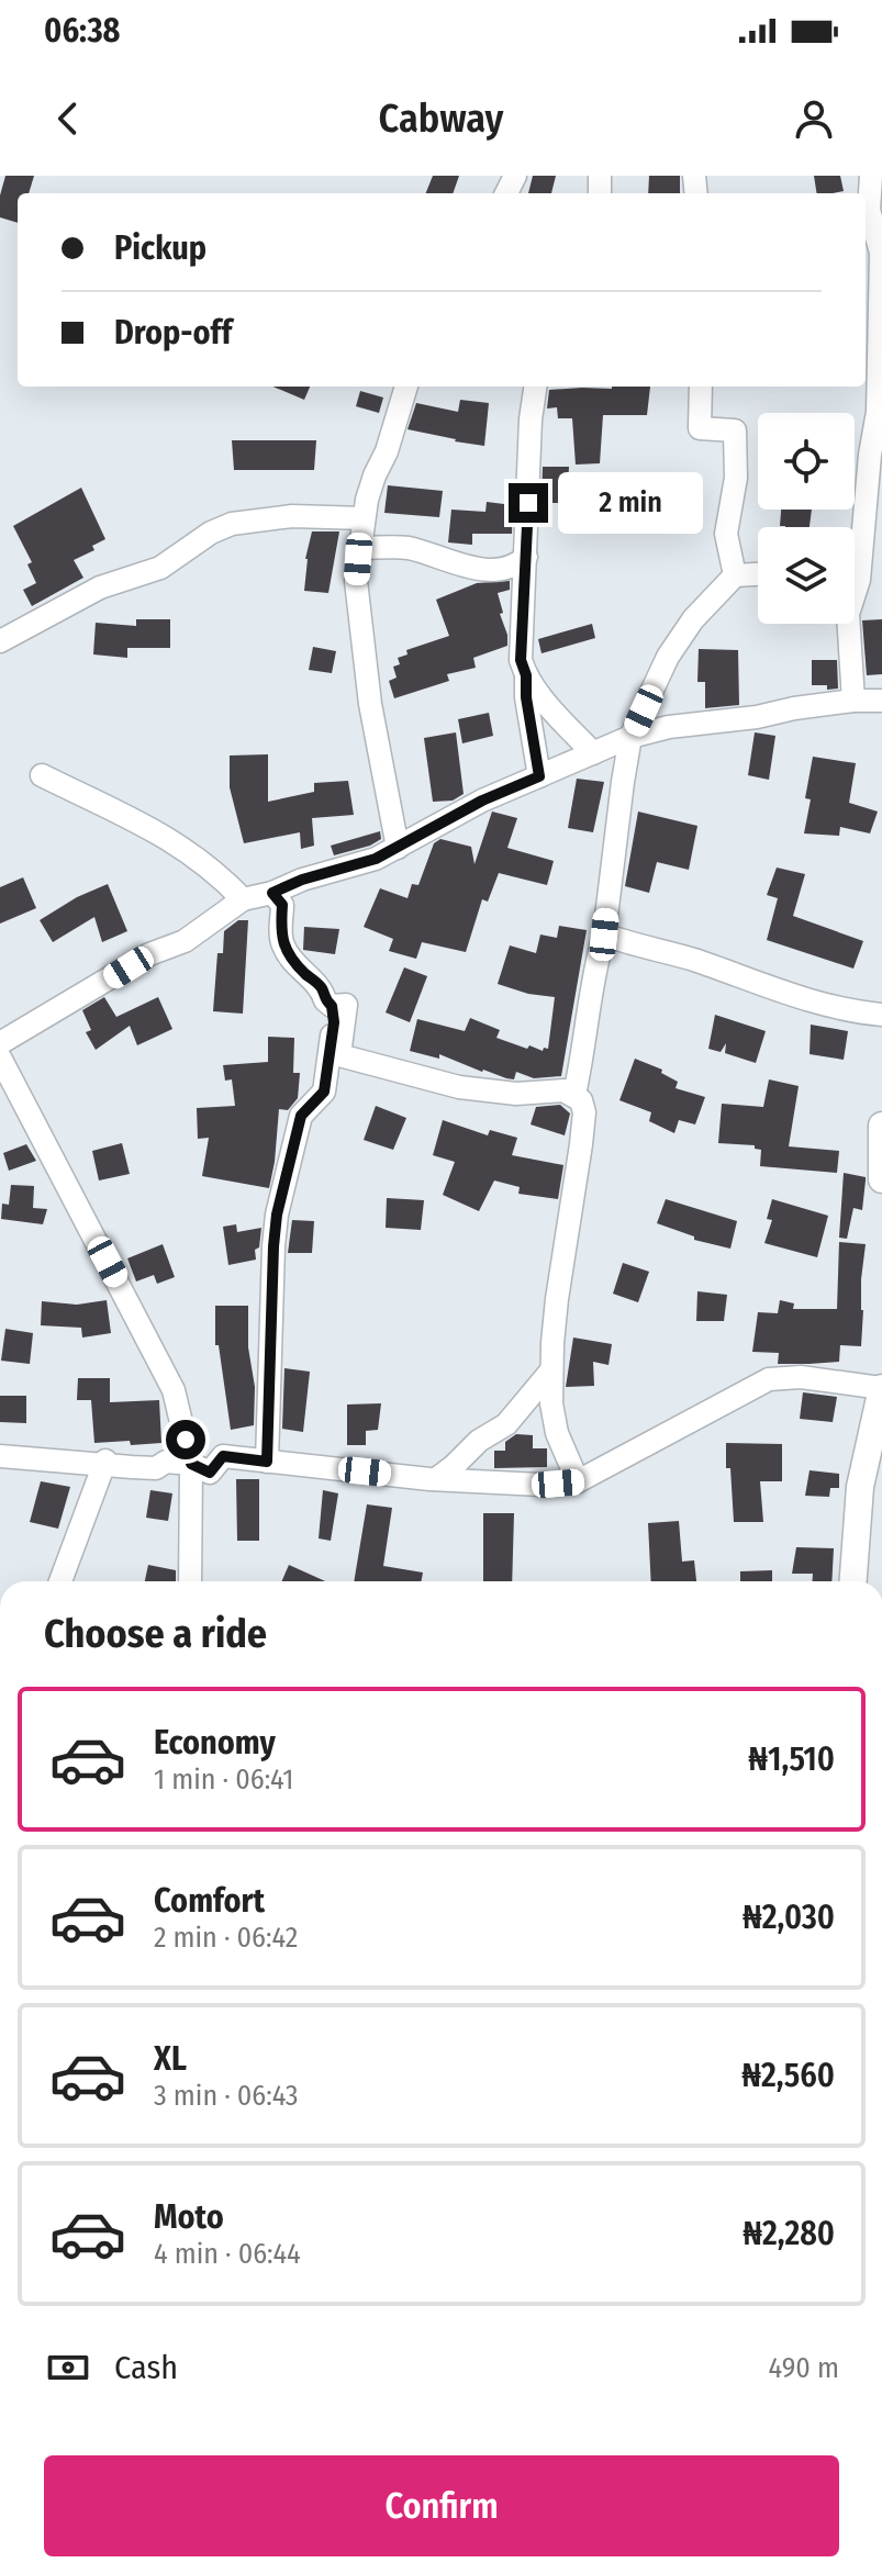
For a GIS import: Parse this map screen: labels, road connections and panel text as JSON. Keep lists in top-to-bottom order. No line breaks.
{"page":{"status":"06:38","header":"Cabway","banner":["Pickup","Drop-off"],"bubble":"2 min","heading":"Choose a ride","list":[{"name":"Economy","note":"1 min · 06:41","value":"₦1,510"},{"name":"Comfort","note":"2 min · 06:42","value":"₦2,030"},{"name":"XL","note":"3 min · 06:43","value":"₦2,560"},{"name":"Moto","note":"4 min · 06:44","value":"₦2,280"}],"pay":["Cash","490 m"],"buttons":"Confirm"}}
